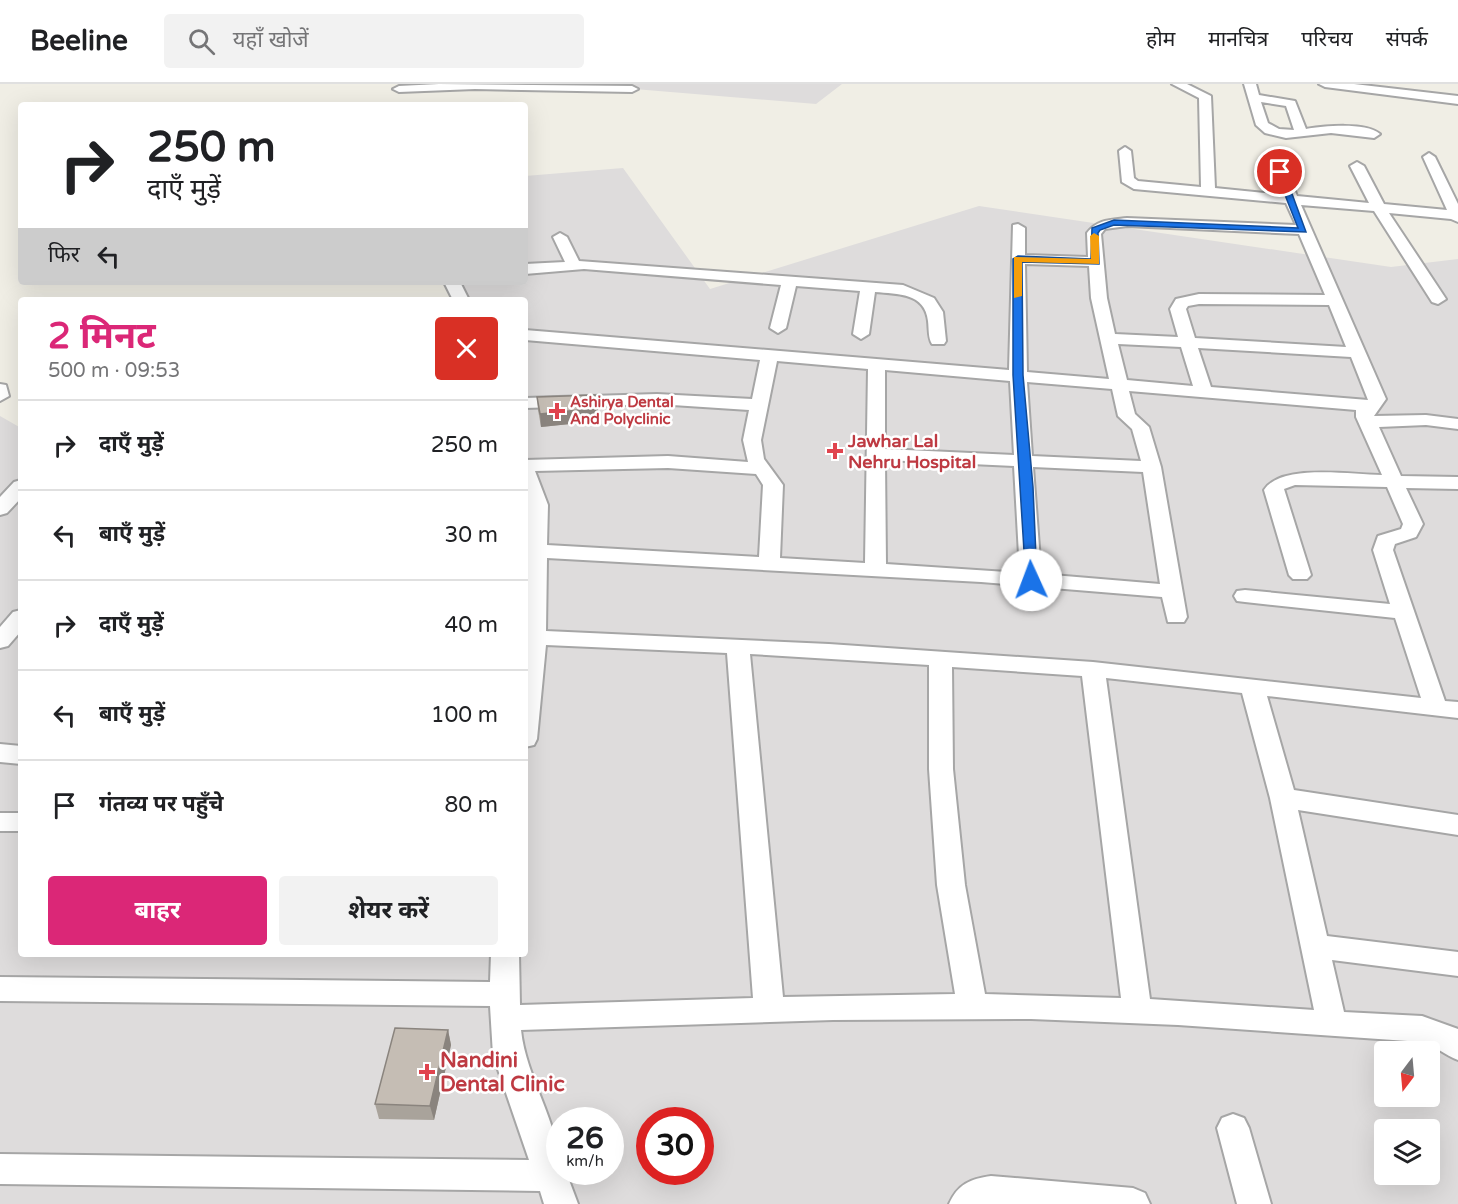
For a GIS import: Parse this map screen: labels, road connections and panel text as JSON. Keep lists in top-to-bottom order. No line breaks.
{"places":{"health":["Ashirya Dental And Polyclinic","Jawhar Lal Nehru Hospital","Nandini Dental Clinic"]},"north":"bottom","page":{"header":"Beeline","search":"यहाँ खोजें","nav":["होम","मानचित्र","परिचय","संपर्क"],"turn":["250 m","दाएँ मुड़ें"],"then":"फिर","heading":["2 मिनट","500 m · 09:53"],"list":[{"name":"दाएँ मुड़ें","value":"250 m"},{"name":"बाएँ मुड़ें","value":"30 m"},{"name":"दाएँ मुड़ें","value":"40 m"},{"name":"बाएँ मुड़ें","value":"100 m"},{"name":"गंतव्य पर पहुँचे","value":"80 m"}],"buttons":["बाहर","शेयर करें"],"speed":"26 km/h","limit":"30"}}
